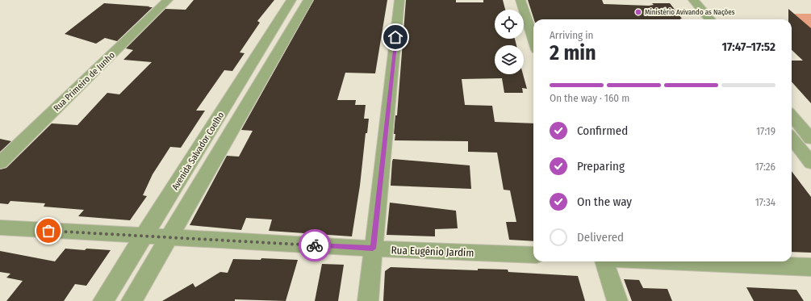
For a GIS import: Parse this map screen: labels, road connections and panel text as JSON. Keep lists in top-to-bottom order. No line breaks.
{"streets":{"street":["Rua Primeiro de Junho","Avenida Salvador Coelho","Rua Eugênio Jardim"]},"crossings":[["Avenida Salvador Coelho","Rua Eugênio Jardim"]],"places":["Ministério Avivando as Nações"],"page":{"heading":["2 min","Arriving in","17:47–17:52"],"bar":"On the way · 160 m","list":[["Confirmed","17:19"],["Preparing","17:26"],["On the way","17:34"],"Delivered"]}}
